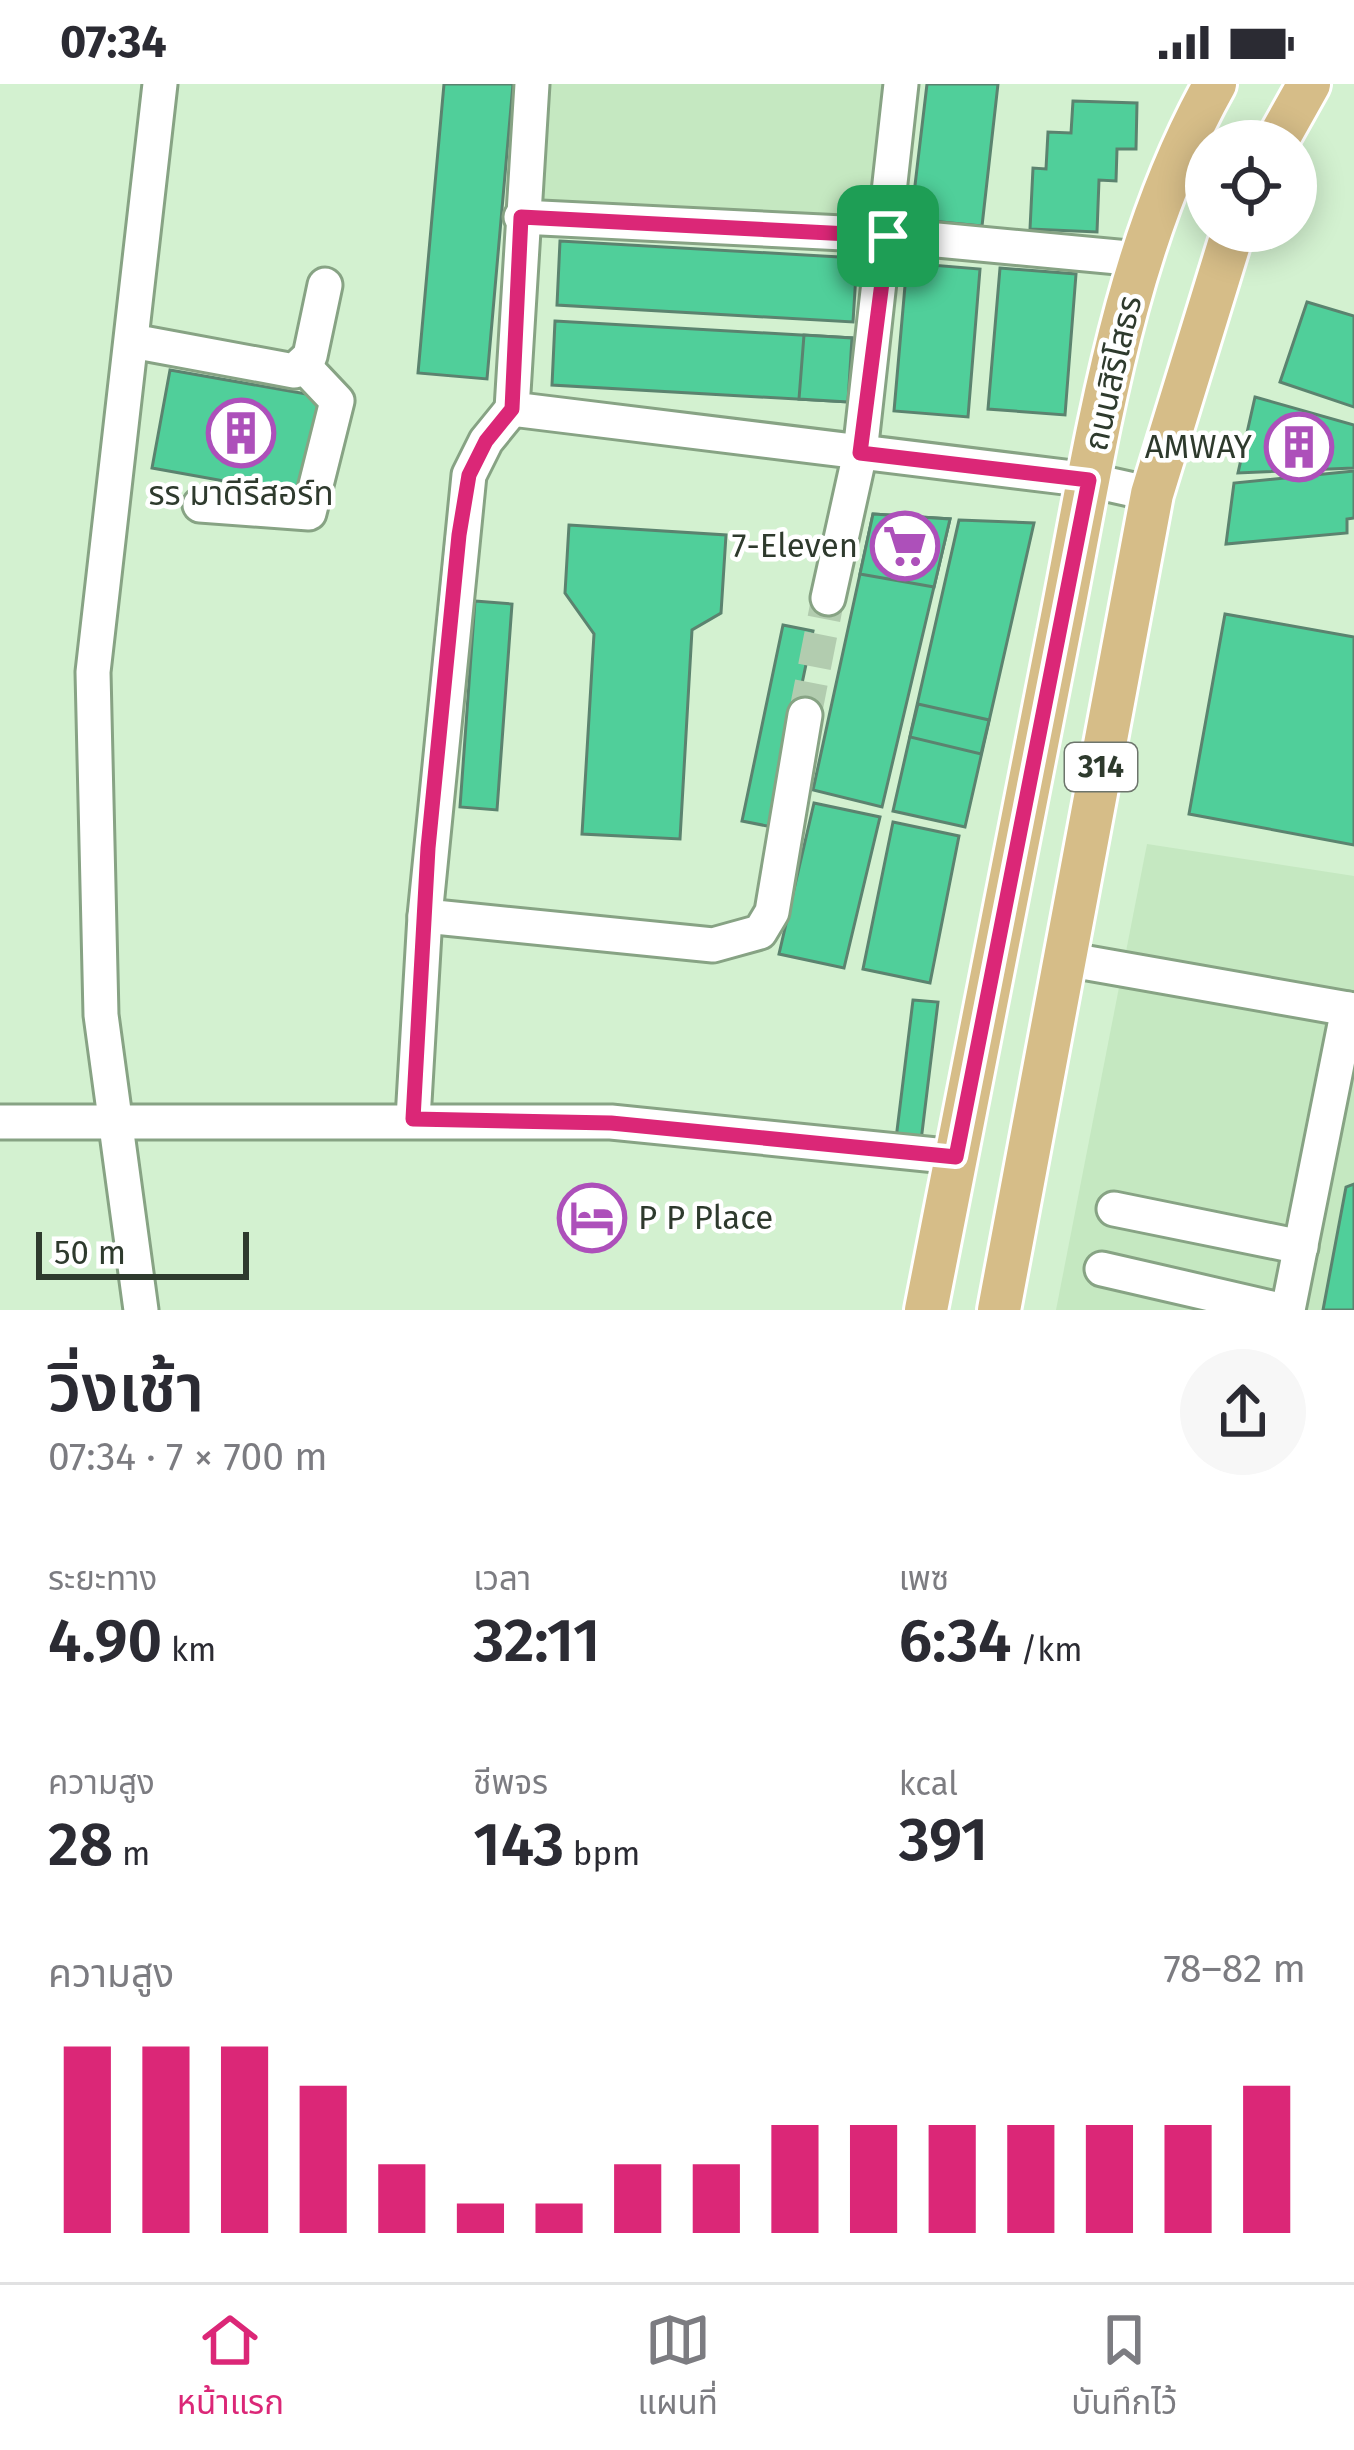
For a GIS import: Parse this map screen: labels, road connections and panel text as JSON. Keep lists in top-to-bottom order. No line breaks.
{"streets":{"main road":["ถนนสิริโสธร","314"]},"places":{"building":["รร มาดีรีสอร์ท","AMWAY"],"supermarket":["7-Eleven"],"hotel":["P P Place"]},"scale_bar":"50 m","page":{"status":"07:34","scale":"50 m","heading":["วิ่งเช้า","07:34 · 7 × 700 m"],"stats":[["ระยะทาง","4.90 km"],["เวลา","32:11"],["เพซ","6:34 /km"],["ความสูง","28 m"],["ชีพจร","143 bpm"],["kcal","391"]],"chart":["ความสูง","78–82 m"],"tabs":["หน้าแรก","แผนที่","บันทึกไว้"]}}
